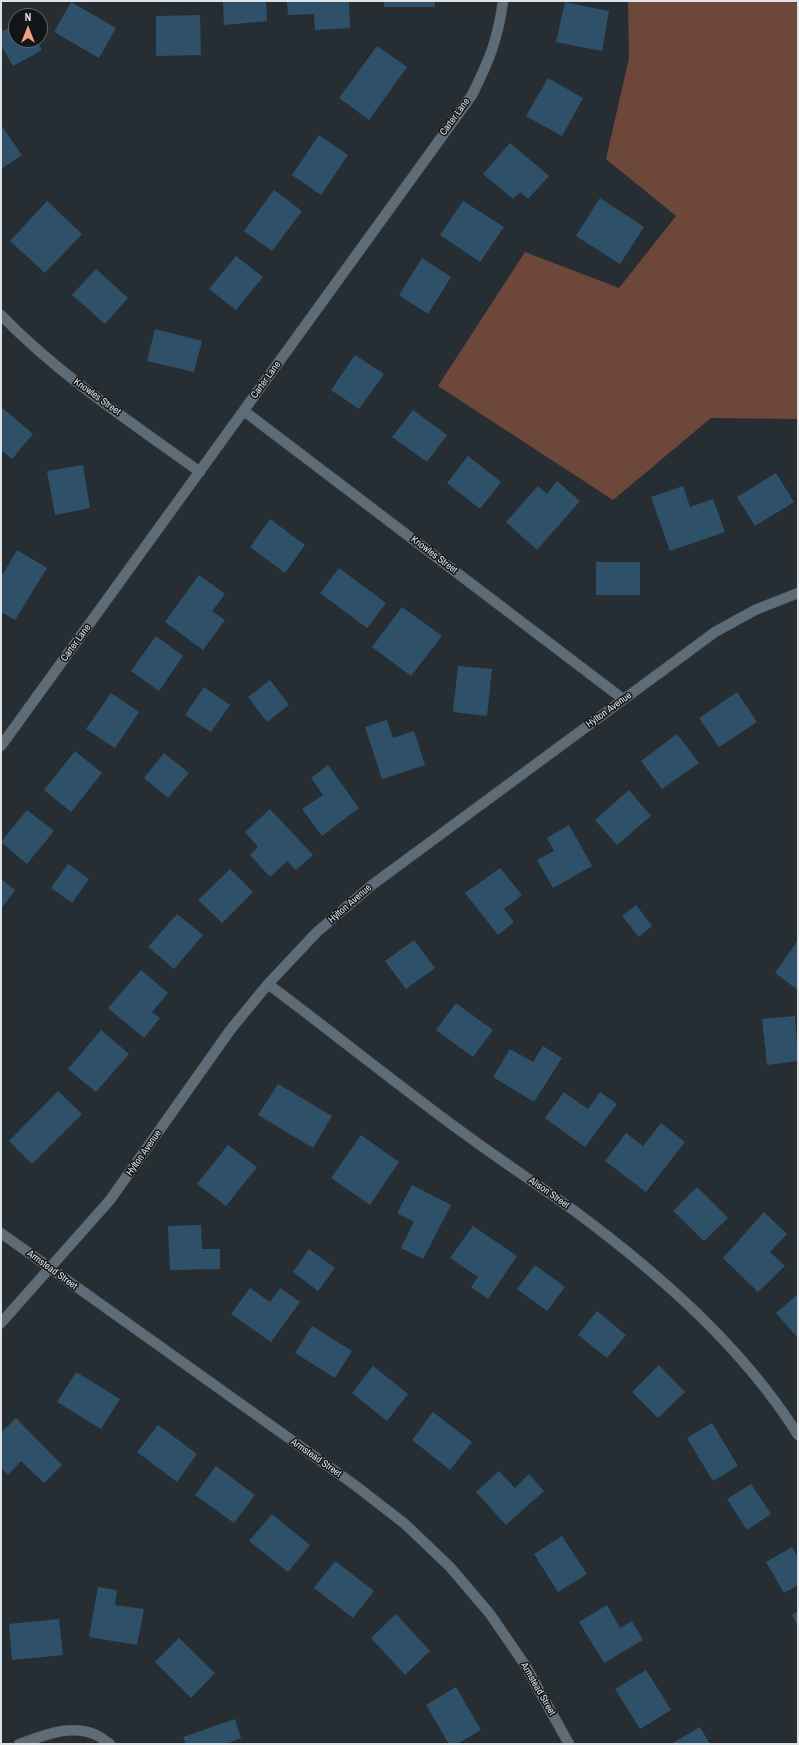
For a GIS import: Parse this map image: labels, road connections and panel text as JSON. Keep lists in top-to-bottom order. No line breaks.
{"streets":{"street":["Carter Lane","Knowles Street","Hylton Avenue","Alison Street","Armstead Street"]},"crossings":[["Carter Lane","Knowles Street"],["Knowles Street","Hylton Avenue"],["Hylton Avenue","Alison Street"],["Hylton Avenue","Armstead Street"]],"north":"top"}
